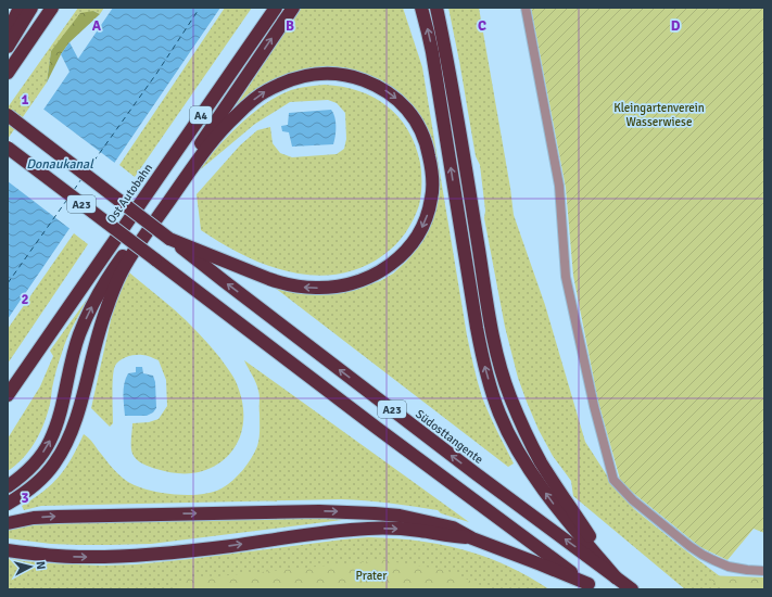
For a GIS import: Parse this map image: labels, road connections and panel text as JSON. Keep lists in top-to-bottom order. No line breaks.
{"streets":{"highway":["A4","Ost Autobahn","A23","Südosttangente"]},"crossings":[["A23","Südosttangente"]],"water":["Donaukanal"],"parks":["Kleingartenverein Wasserwiese","Prater"],"north":"right","grid":{"columns":["A","B","C","D"],"rows":["1","2","3"]}}
